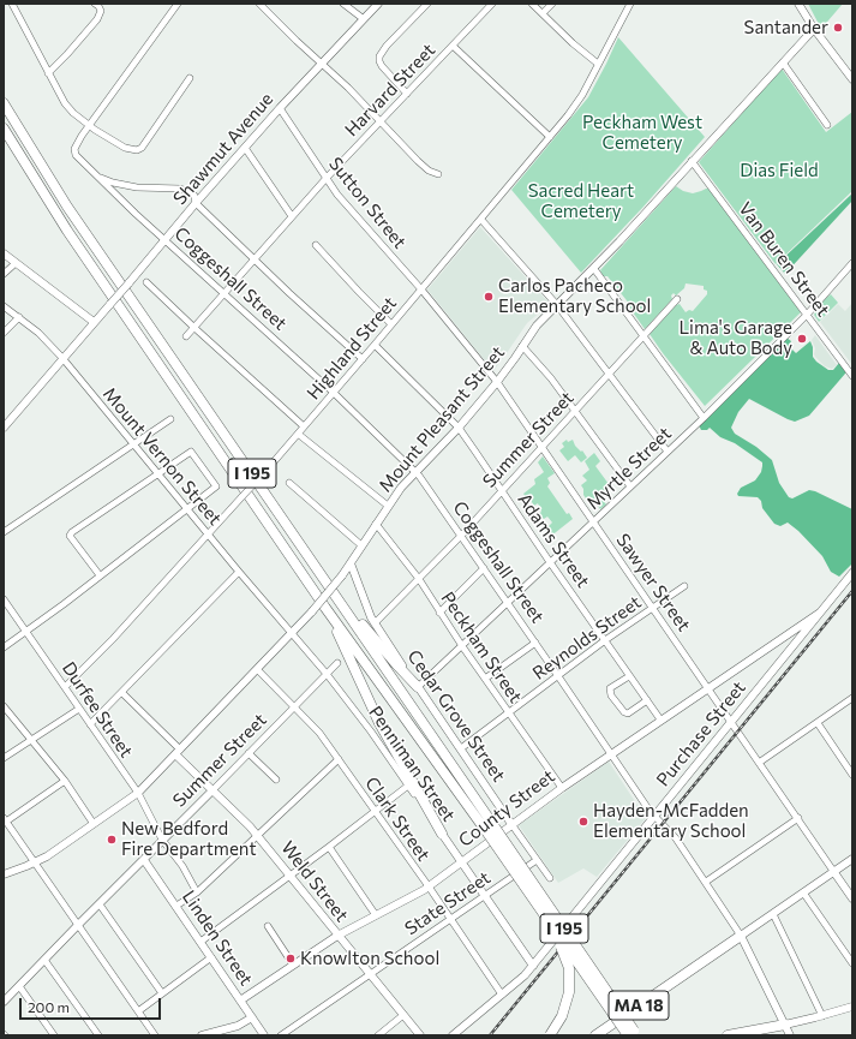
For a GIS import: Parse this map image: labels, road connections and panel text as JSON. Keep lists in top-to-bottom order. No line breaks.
{"streets":{"highway":["I 195","MA 18"],"main road":["Shawmut Avenue","Coggeshall Street","Mount Pleasant Street","Summer Street","Sawyer Street","Cedar Grove Street","Purchase Street","Penniman Street","County Street","Weld Street","Linden Street"],"street":["Harvard Street","Sutton Street","Van Buren Street","Highland Street","Mount Vernon Street","Myrtle Street","Adams Street","Reynolds Street","Peckham Street","Durfee Street","Clark Street","State Street"]},"crossings":[["Harvard Street","Sutton Street"],["Harvard Street","Coggeshall Street"],["Shawmut Avenue","Sutton Street"],["Shawmut Avenue","Coggeshall Street"],["Shawmut Avenue","Mount Vernon Street"],["Sutton Street","Highland Street"],["Sutton Street","Sawyer Street"],["Van Buren Street","Mount Pleasant Street"],["Van Buren Street","Myrtle Street"],["Coggeshall Street","Highland Street"],["Coggeshall Street","Mount Pleasant Street"],["Coggeshall Street","Summer Street"],["Coggeshall Street","Myrtle Street"],["Coggeshall Street","Reynolds Street"],["Coggeshall Street","Purchase Street"],["Coggeshall Street","County Street"],["Coggeshall Street","MA 18"],["Highland Street","Mount Vernon Street"],["Highland Street","Adams Street"],["Highland Street","Sawyer Street"],["Highland Street","Durfee Street"],["Mount Pleasant Street","Mount Vernon Street"],["Mount Pleasant Street","Adams Street"],["Mount Pleasant Street","Sawyer Street"],["Mount Pleasant Street","Peckham Street"],["Mount Pleasant Street","Durfee Street"],["Mount Pleasant Street","Cedar Grove Street"],["Mount Pleasant Street","Penniman Street"],["Mount Pleasant Street","Clark Street"],["Mount Pleasant Street","Weld Street"],["Summer Street","Adams Street"],["Summer Street","Sawyer Street"],["Summer Street","Peckham Street"],["Summer Street","Durfee Street"],["Summer Street","Cedar Grove Street"],["Summer Street","Penniman Street"],["Summer Street","Clark Street"],["Summer Street","Weld Street"],["Summer Street","Linden Street"],["Mount Vernon Street","Penniman Street"],["Myrtle Street","Adams Street"],["Myrtle Street","Sawyer Street"],["Myrtle Street","Peckham Street"],["Myrtle Street","Cedar Grove Street"],["Adams Street","Reynolds Street"],["Adams Street","County Street"],["Sawyer Street","Reynolds Street"],["Sawyer Street","Purchase Street"],["Sawyer Street","County Street"],["Sawyer Street","MA 18"],["Reynolds Street","Peckham Street"],["Reynolds Street","Cedar Grove Street"],["Peckham Street","County Street"],["Cedar Grove Street","County Street"],["Cedar Grove Street","State Street"],["Purchase Street","Penniman Street"],["Purchase Street","County Street"],["Purchase Street","Clark Street"],["Penniman Street","County Street"],["Penniman Street","State Street"],["County Street","Clark Street"],["County Street","Weld Street"],["County Street","Linden Street"],["Clark Street","State Street"],["Weld Street","State Street"]],"parks":["Peckham West Cemetery","Dias Field","Sacred Heart Cemetery"],"places":["Santander","Carlos Pacheco Elementary School","Lima's Garage & Auto Body","Hayden-McFadden Elementary School","New Bedford Fire Department","Knowlton School"],"scale_bar":"200 m"}
